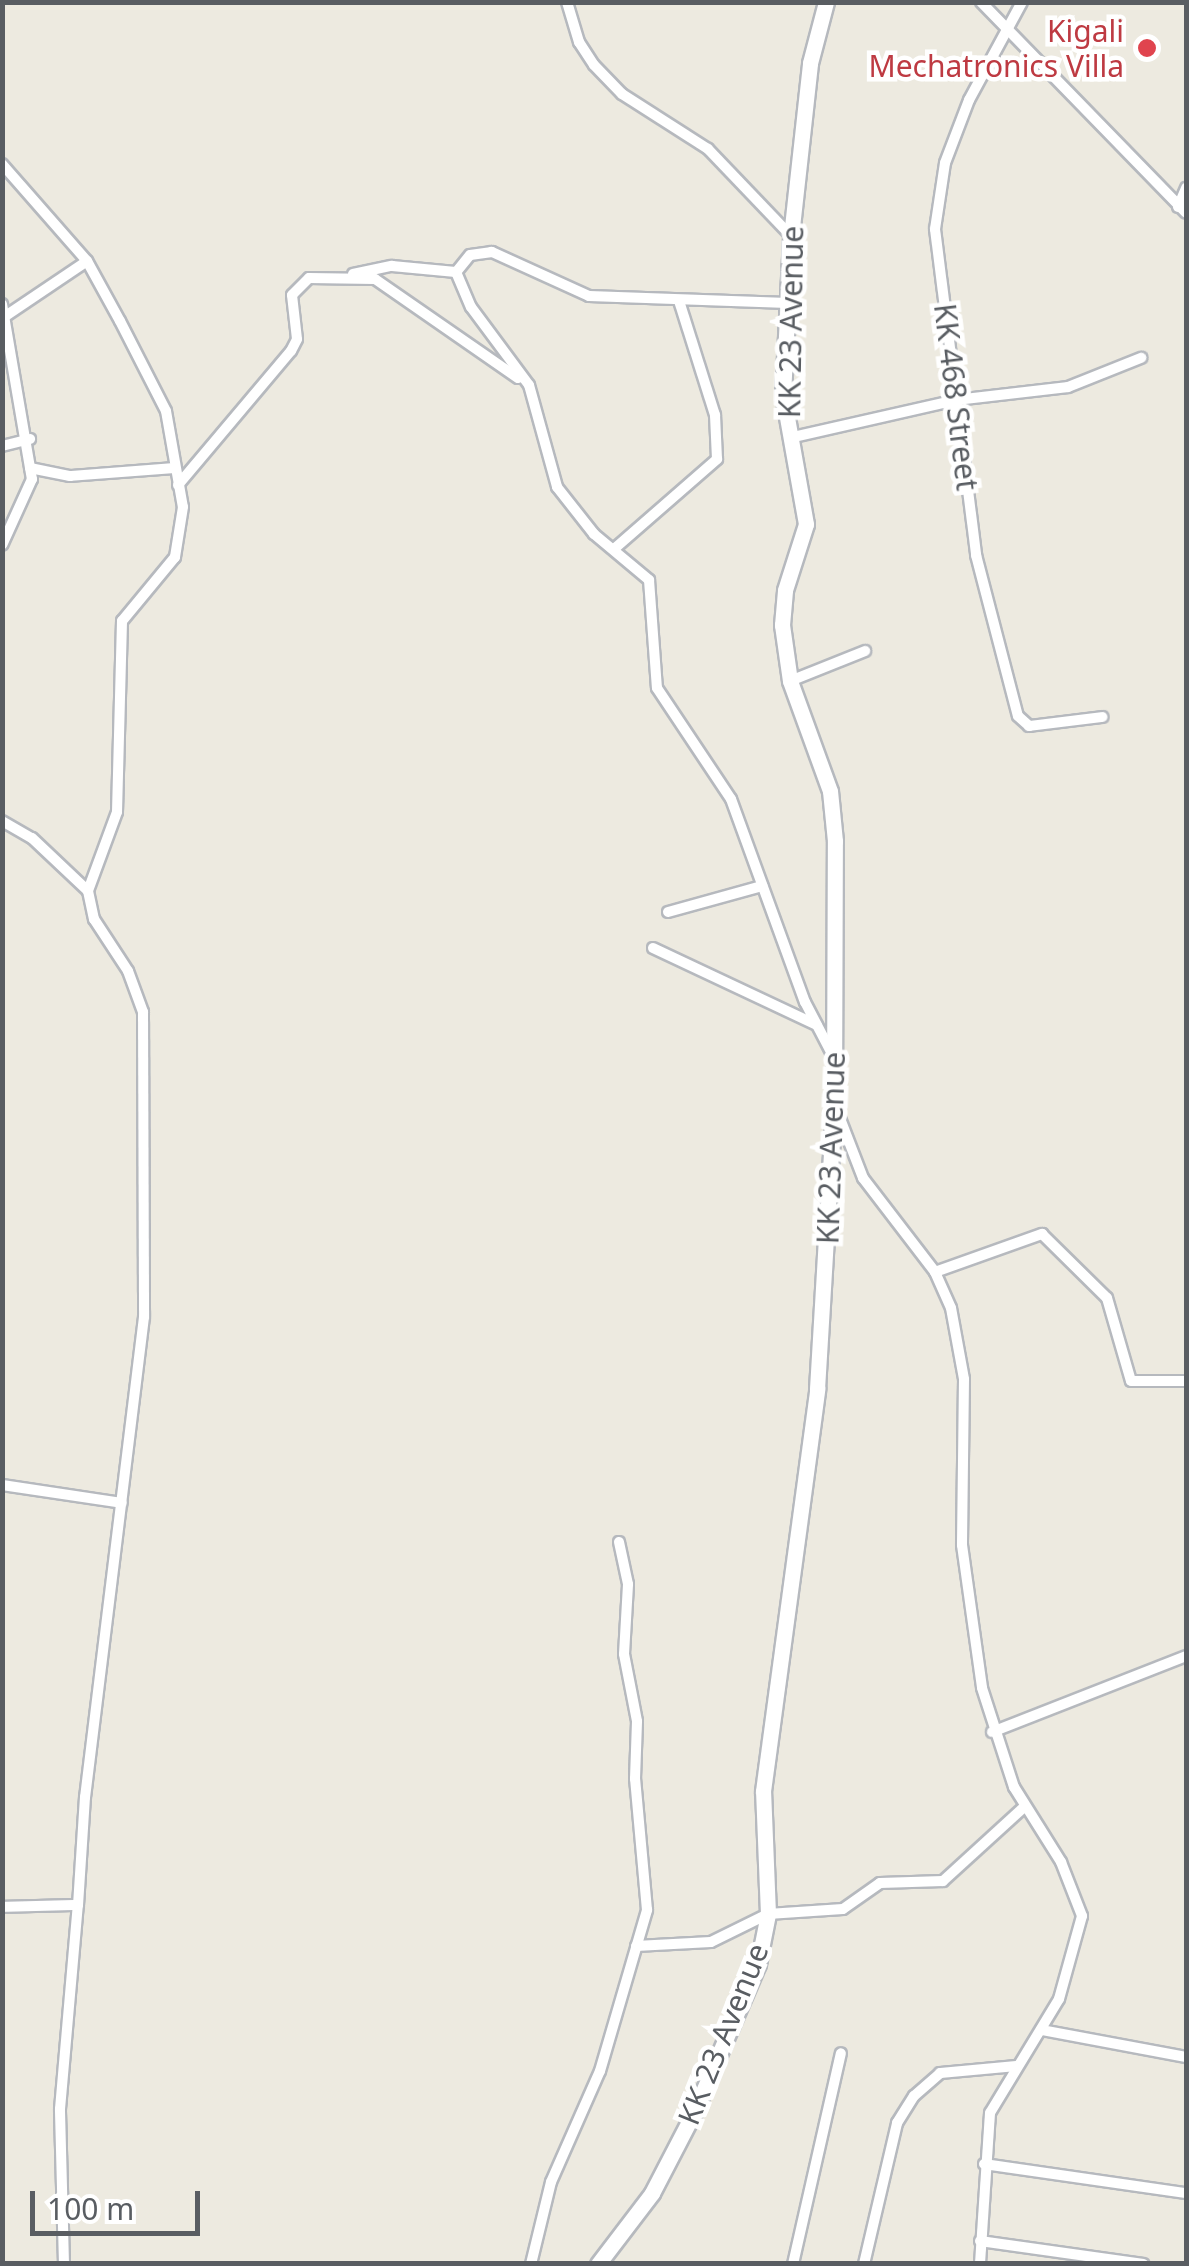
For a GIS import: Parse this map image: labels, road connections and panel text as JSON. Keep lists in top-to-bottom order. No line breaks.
{"streets":{"main road":["KK 23 Avenue"],"street":["KK 468 Street"]},"places":["Kigali Mechatronics Villa"],"scale_bar":"100 m"}
